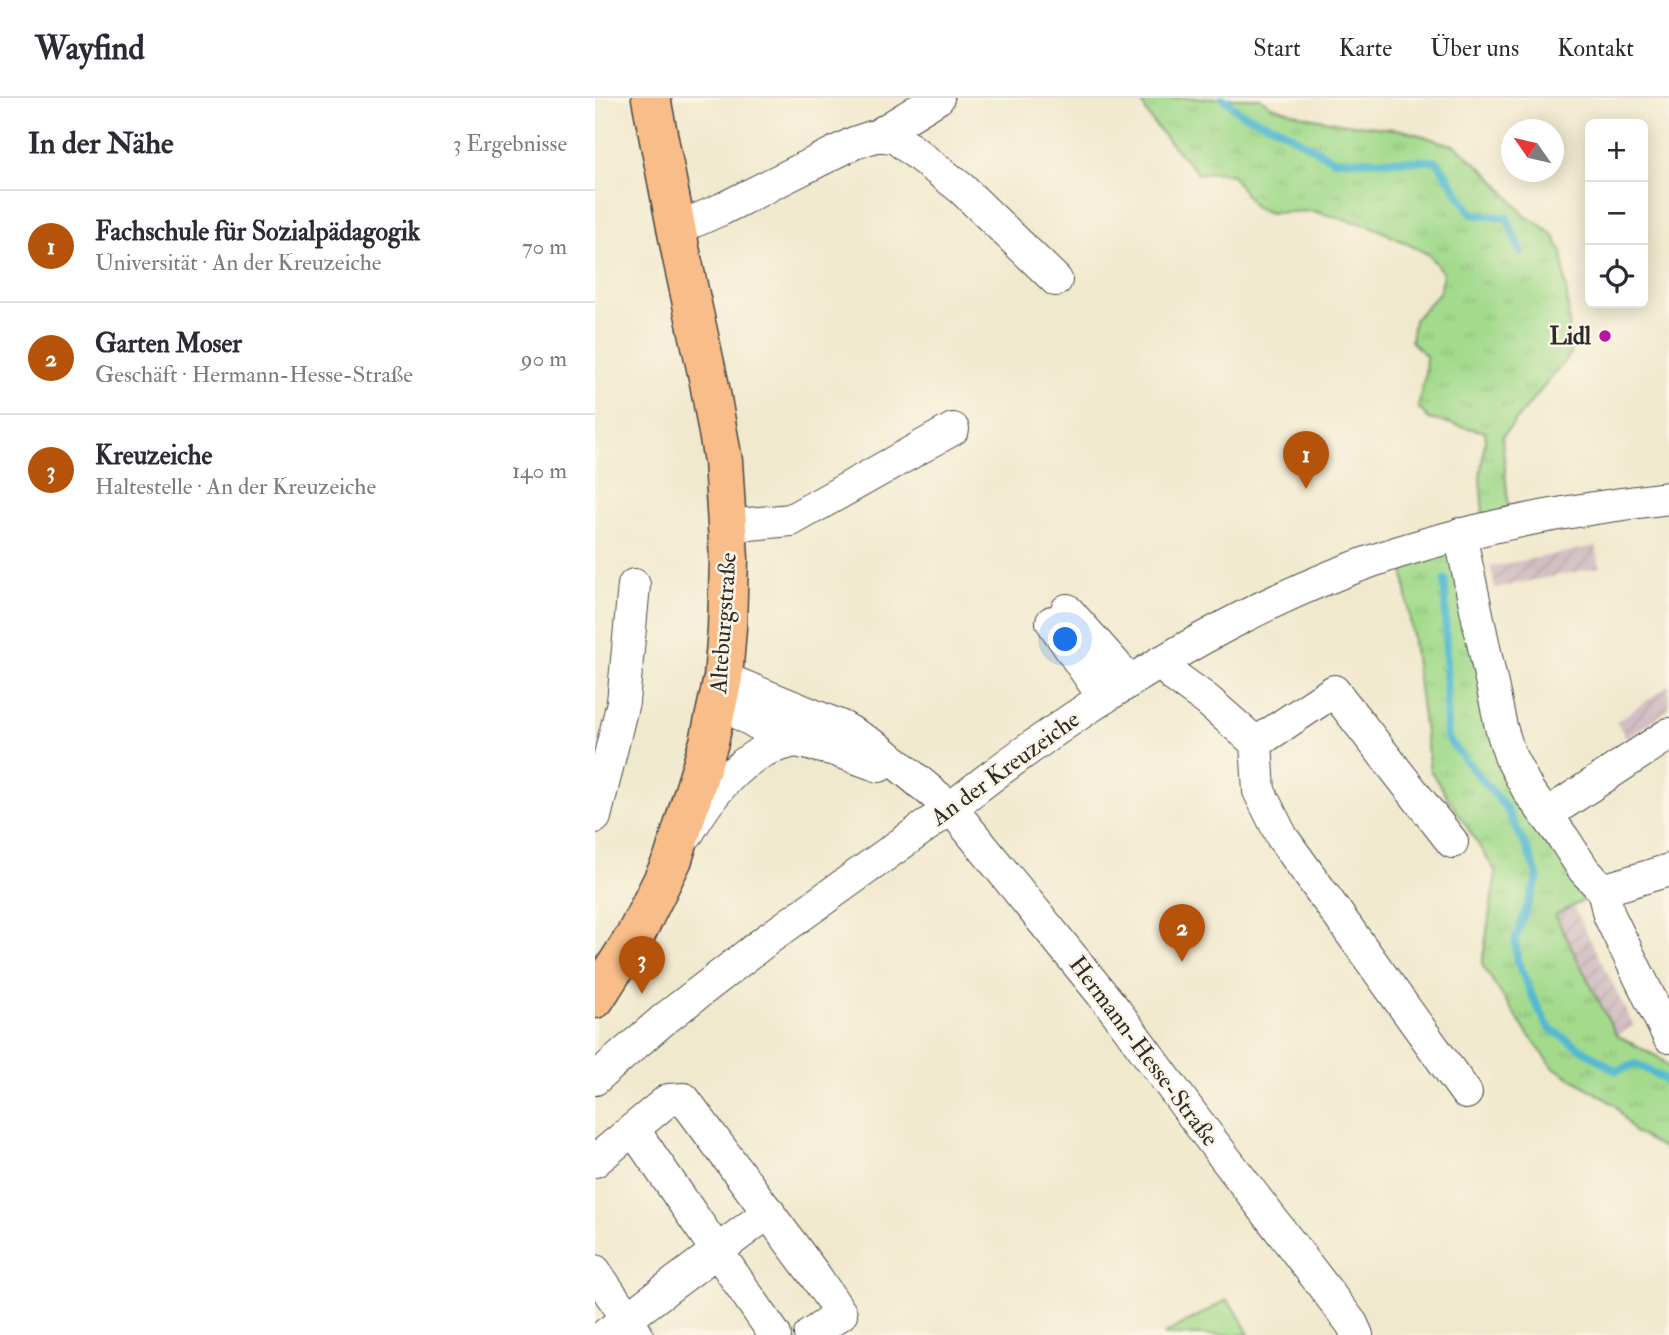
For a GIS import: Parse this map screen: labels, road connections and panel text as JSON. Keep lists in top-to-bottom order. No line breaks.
{"streets":{"main road":["Alteburgstraße"],"street":["An der Kreuzeiche","Hermann-Hesse-Straße"]},"crossings":[["Alteburgstraße","Hermann-Hesse-Straße"],["An der Kreuzeiche","Hermann-Hesse-Straße"]],"places":["Lidl"],"north":"top left","page":{"header":"Wayfind","nav":["Start","Karte","Über uns","Kontakt"],"heading":["In der Nähe","3 Ergebnisse"],"map_buttons":["+","−"],"list":[{"mark":"1","name":"Fachschule für Sozialpädagogik","note":"Universität · An der Kreuzeiche","value":"70 m"},{"mark":"2","name":"Garten Moser","note":"Geschäft · Hermann-Hesse-Straße","value":"90 m"},{"mark":"3","name":"Kreuzeiche","note":"Haltestelle · An der Kreuzeiche","value":"140 m"}],"pins":["1","2","3"]}}
